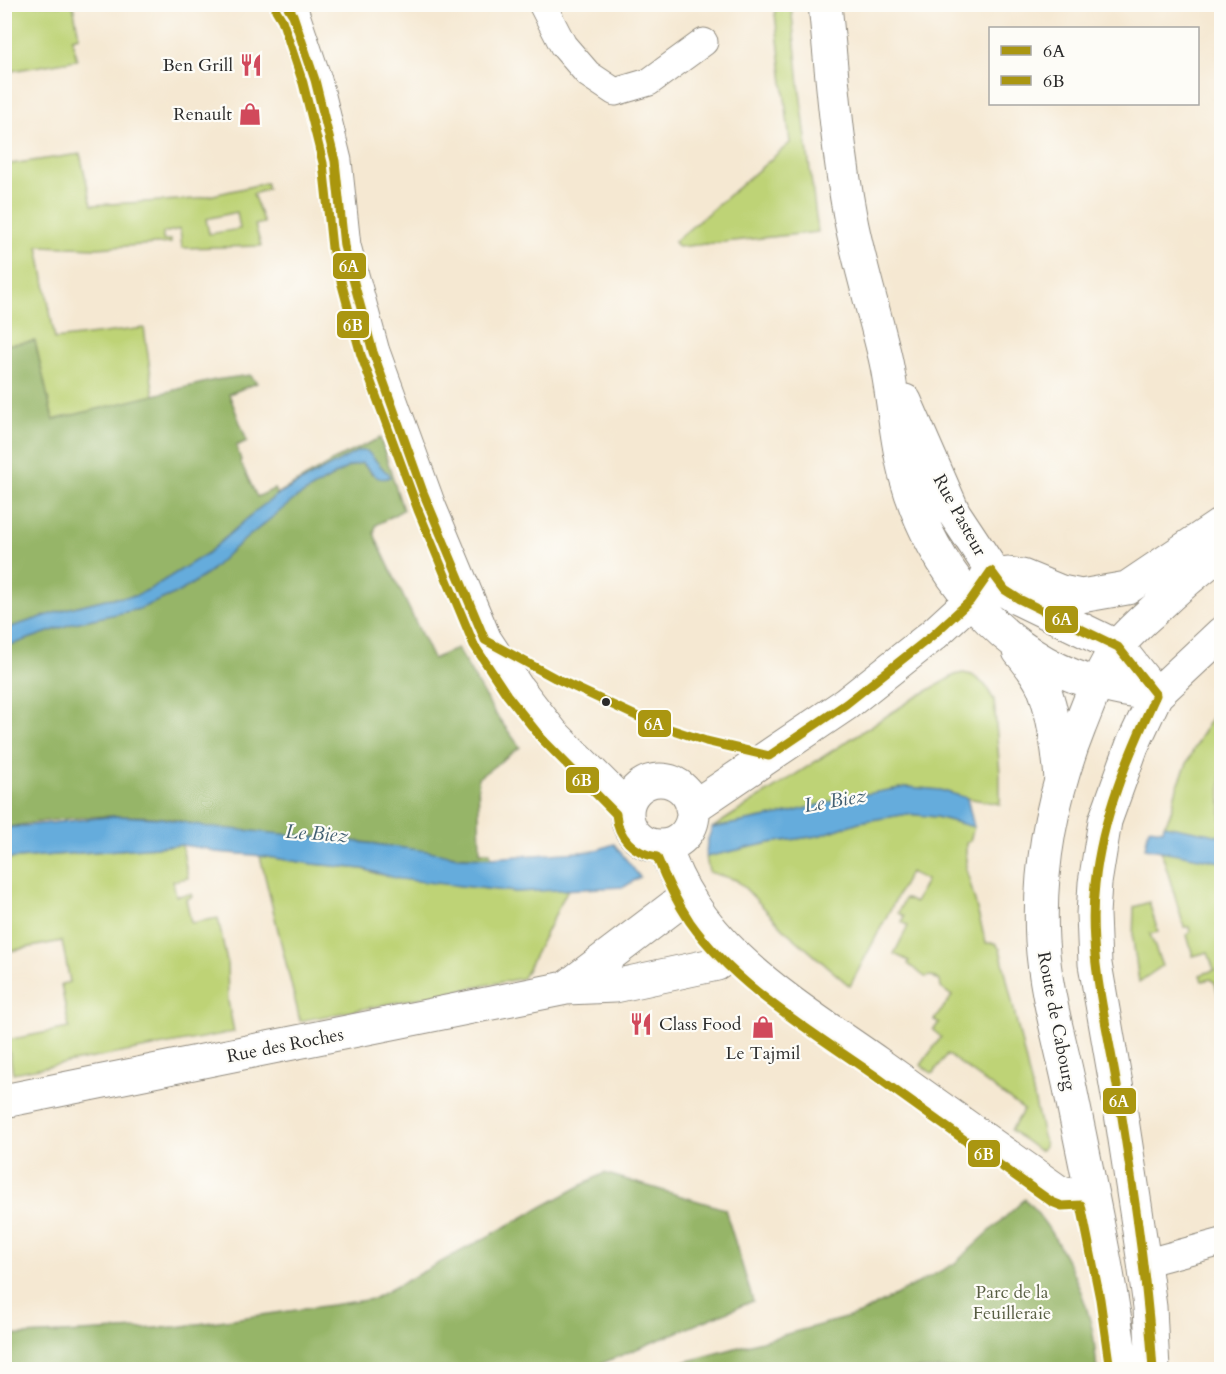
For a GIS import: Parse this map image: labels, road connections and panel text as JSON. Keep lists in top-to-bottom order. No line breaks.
{"streets":{"main road":["Rue Pasteur","Route de Cabourg","Rue des Roches"]},"crossings":[["Rue Pasteur","Route de Cabourg"]],"water":["Le Biez"],"parks":["Parc de la Feuilleraie"],"places":{"restaurant":["Ben Grill","Class Food"],"shop":["Renault","Le Tajmil"]},"lines":["transit line 6A","transit line 6B"],"legend":["6A","6B"]}
